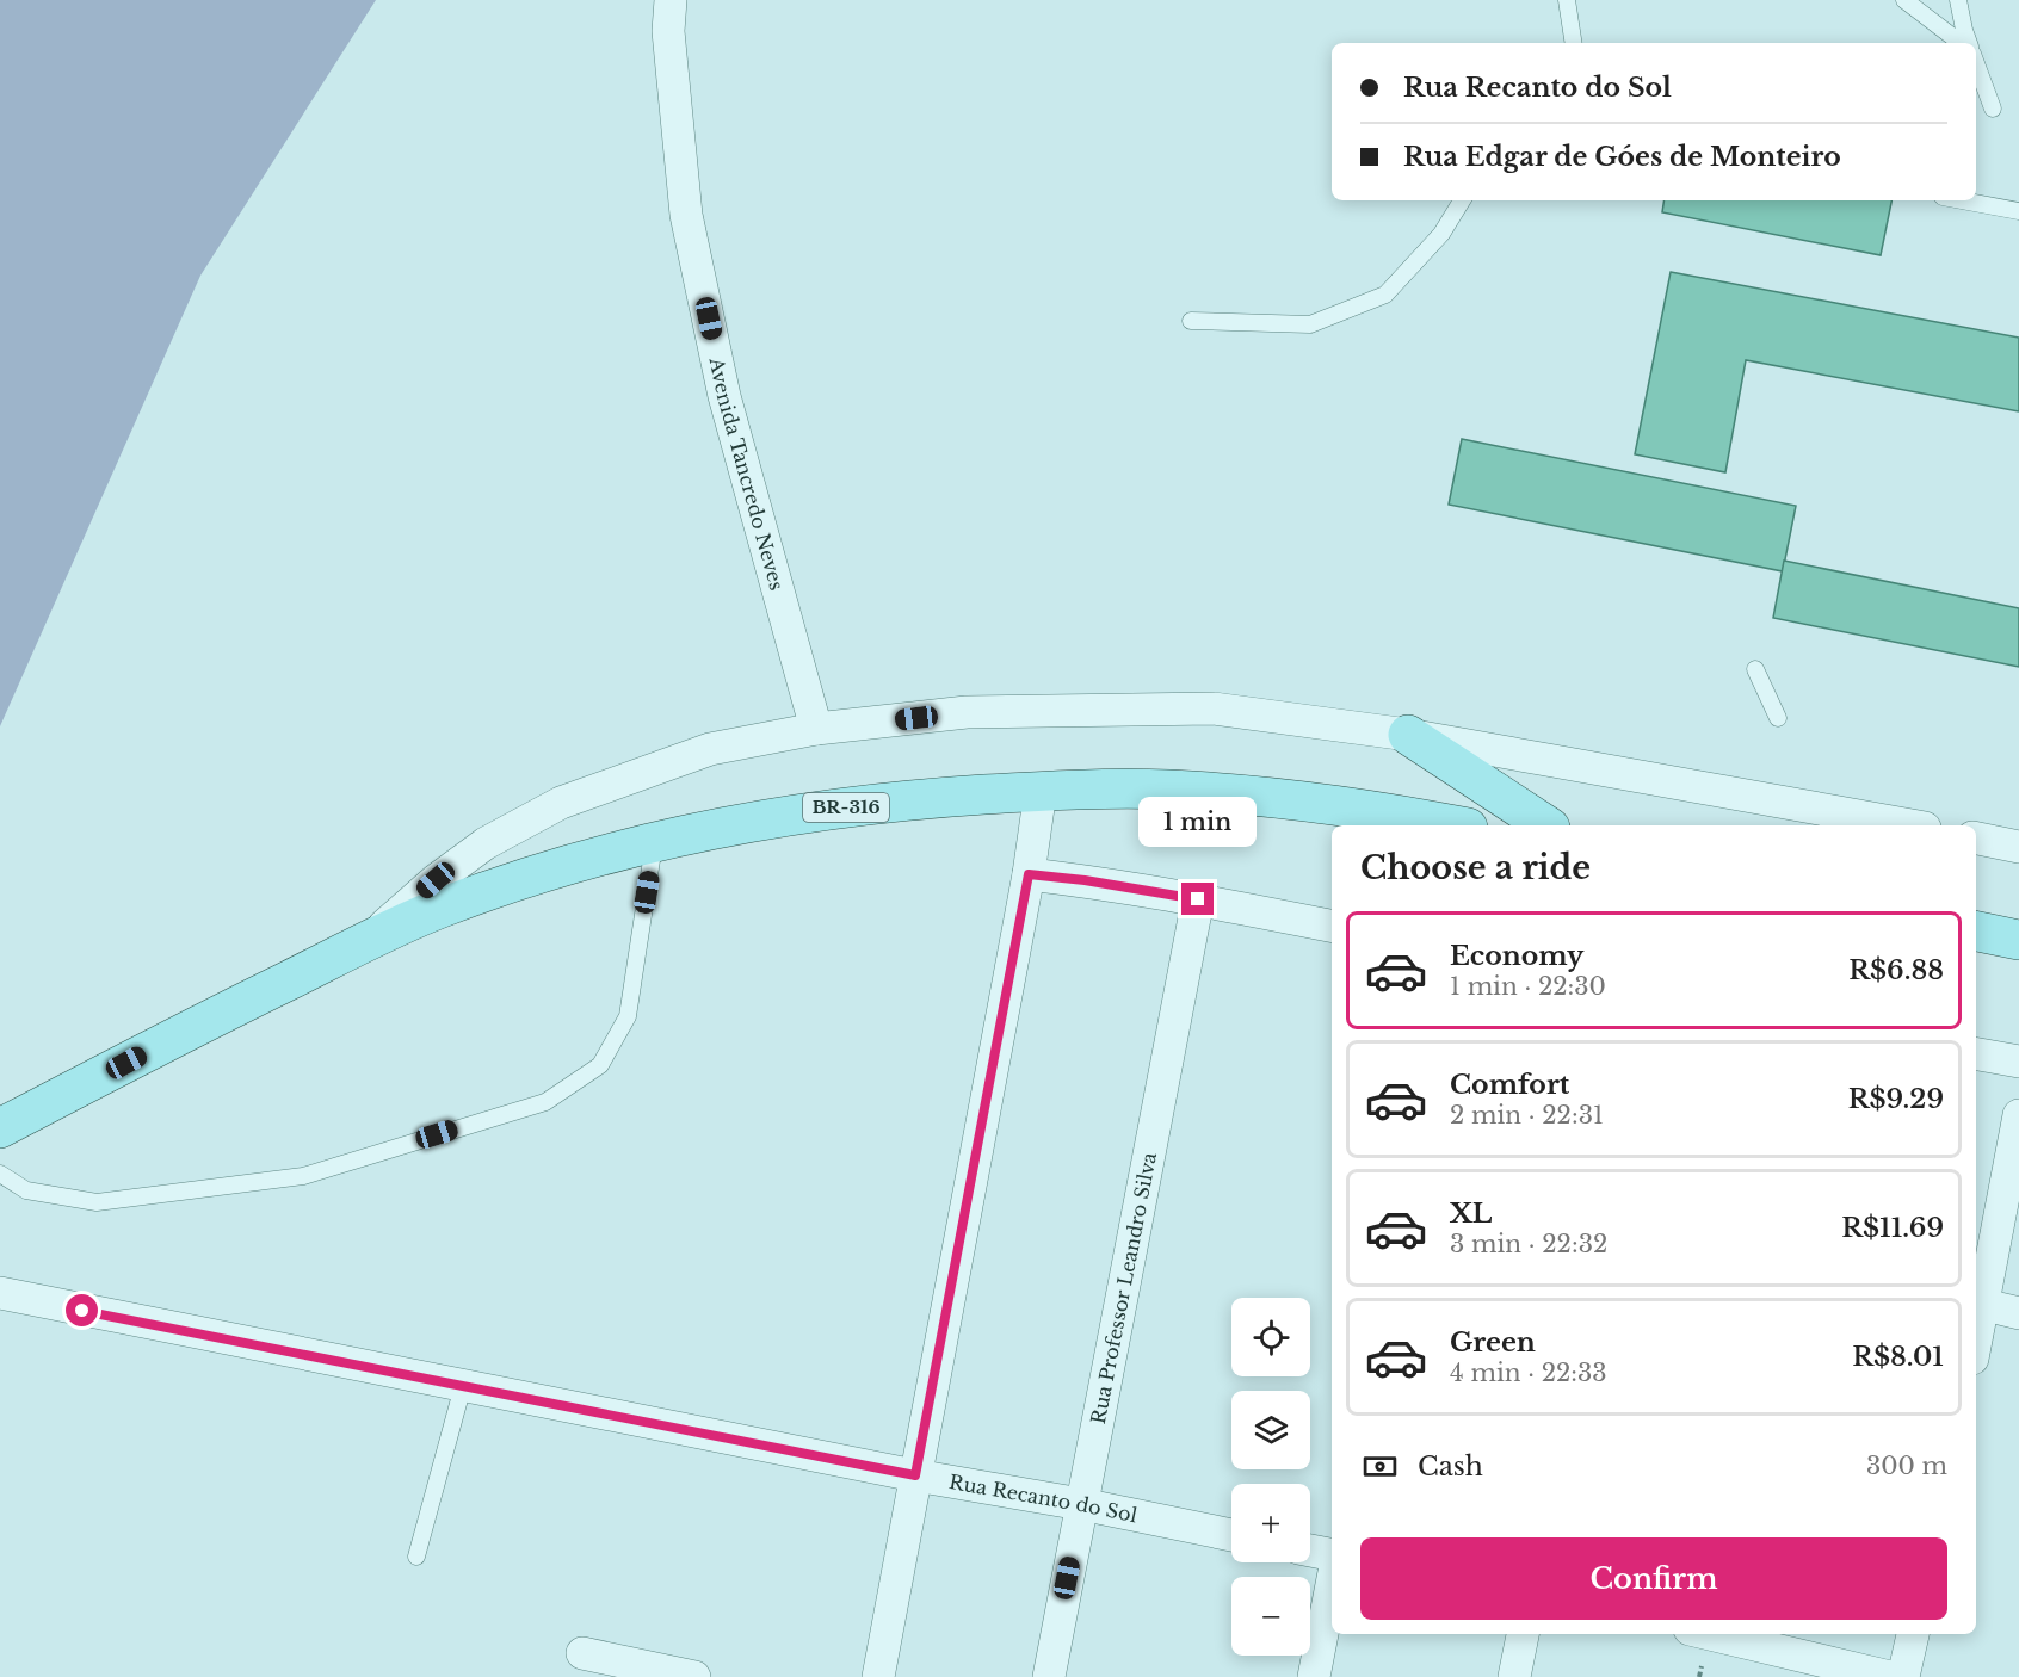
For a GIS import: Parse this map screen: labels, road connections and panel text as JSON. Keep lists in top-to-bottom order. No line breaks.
{"streets":{"main road":["BR-316"],"street":["Avenida Tancredo Neves","Rua Professor Leandro Silva","Rua Recanto do Sol"]},"crossings":[["Rua Professor Leandro Silva","Rua Recanto do Sol"]],"page":{"banner":["Rua Recanto do Sol","Rua Edgar de Góes de Monteiro"],"bubble":"1 min","heading":"Choose a ride","list":[{"name":"Economy","note":"1 min · 22:30","value":"R$6.88"},{"name":"Comfort","note":"2 min · 22:31","value":"R$9.29"},{"name":"XL","note":"3 min · 22:32","value":"R$11.69"},{"name":"Green","note":"4 min · 22:33","value":"R$8.01"}],"map_buttons":["+","−"],"pay":["Cash","300 m"],"buttons":"Confirm"}}
